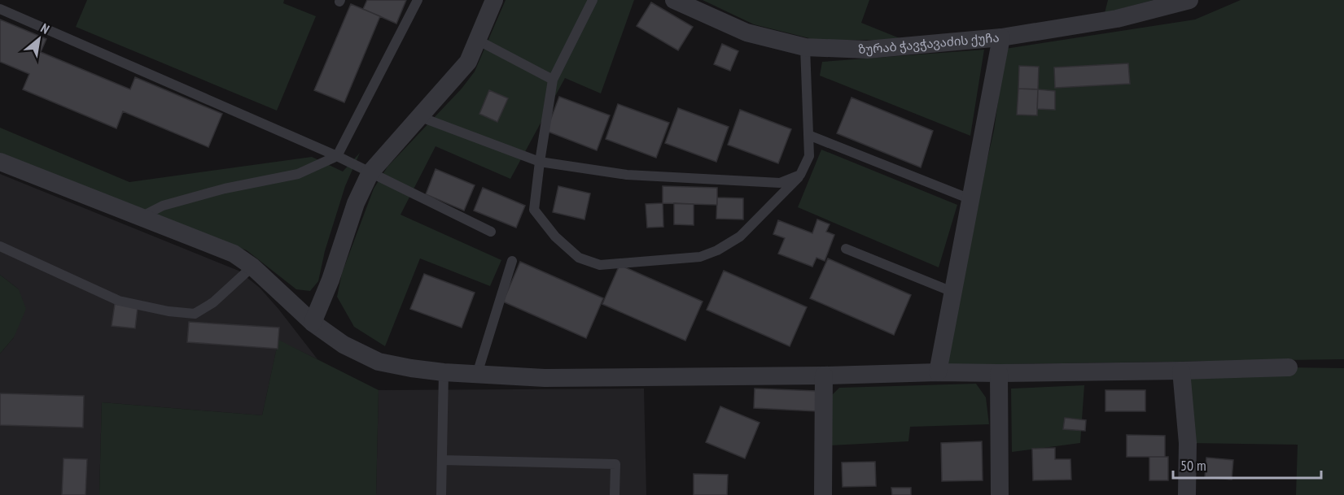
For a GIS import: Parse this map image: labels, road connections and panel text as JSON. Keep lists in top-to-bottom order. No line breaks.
{"streets":{"street":["ზურაბ ჭავჭავაძის ქუჩა"]},"scale_bar":"50 m","north":"top right"}
